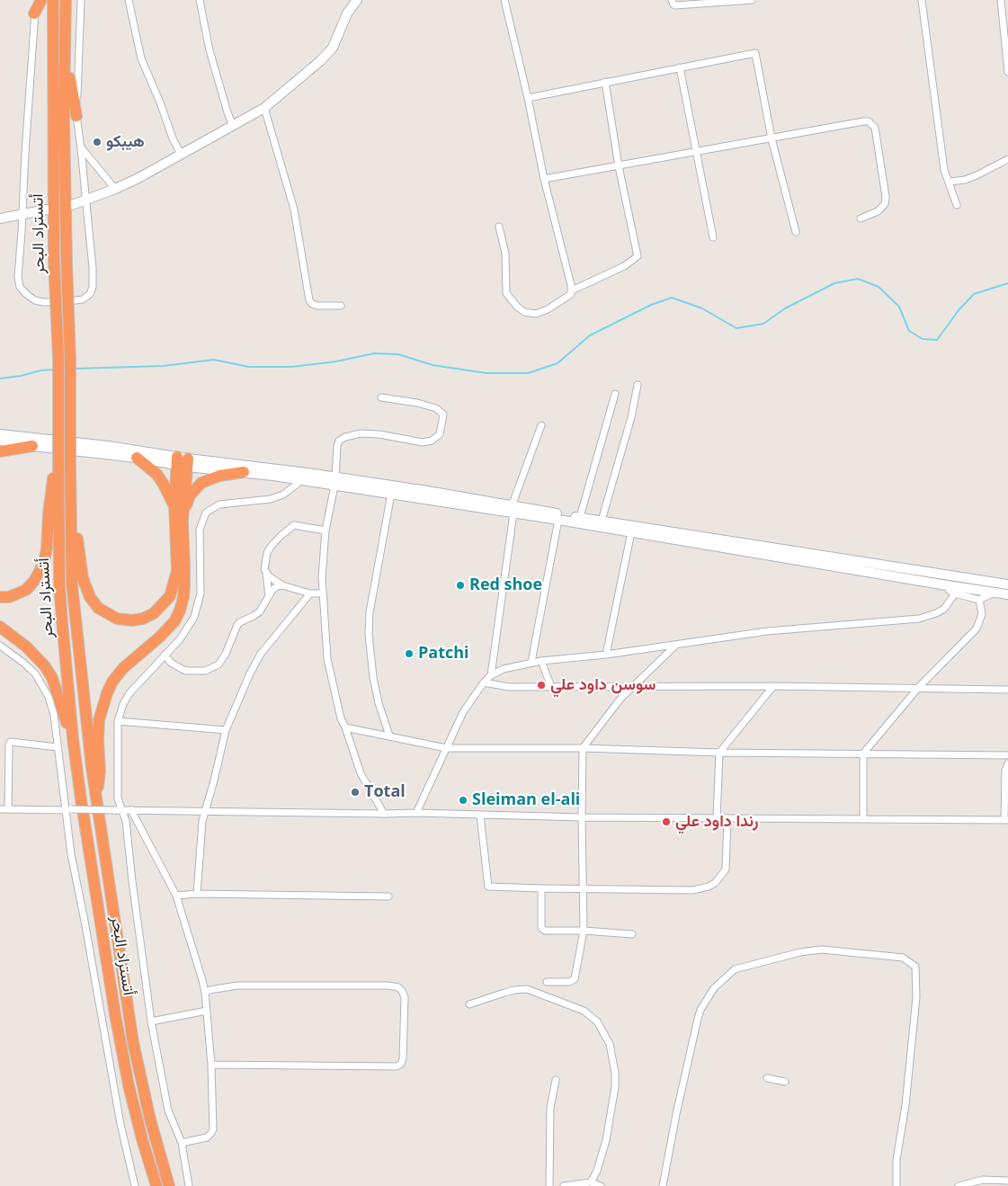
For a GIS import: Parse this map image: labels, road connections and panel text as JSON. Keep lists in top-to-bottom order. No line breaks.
{"streets":{"highway":["أتستراد البحر"]},"places":["هيبكو","Red shoe","Patchi","سوسن داود علي","Total","Sleiman el-ali","رندا داود علي"]}
